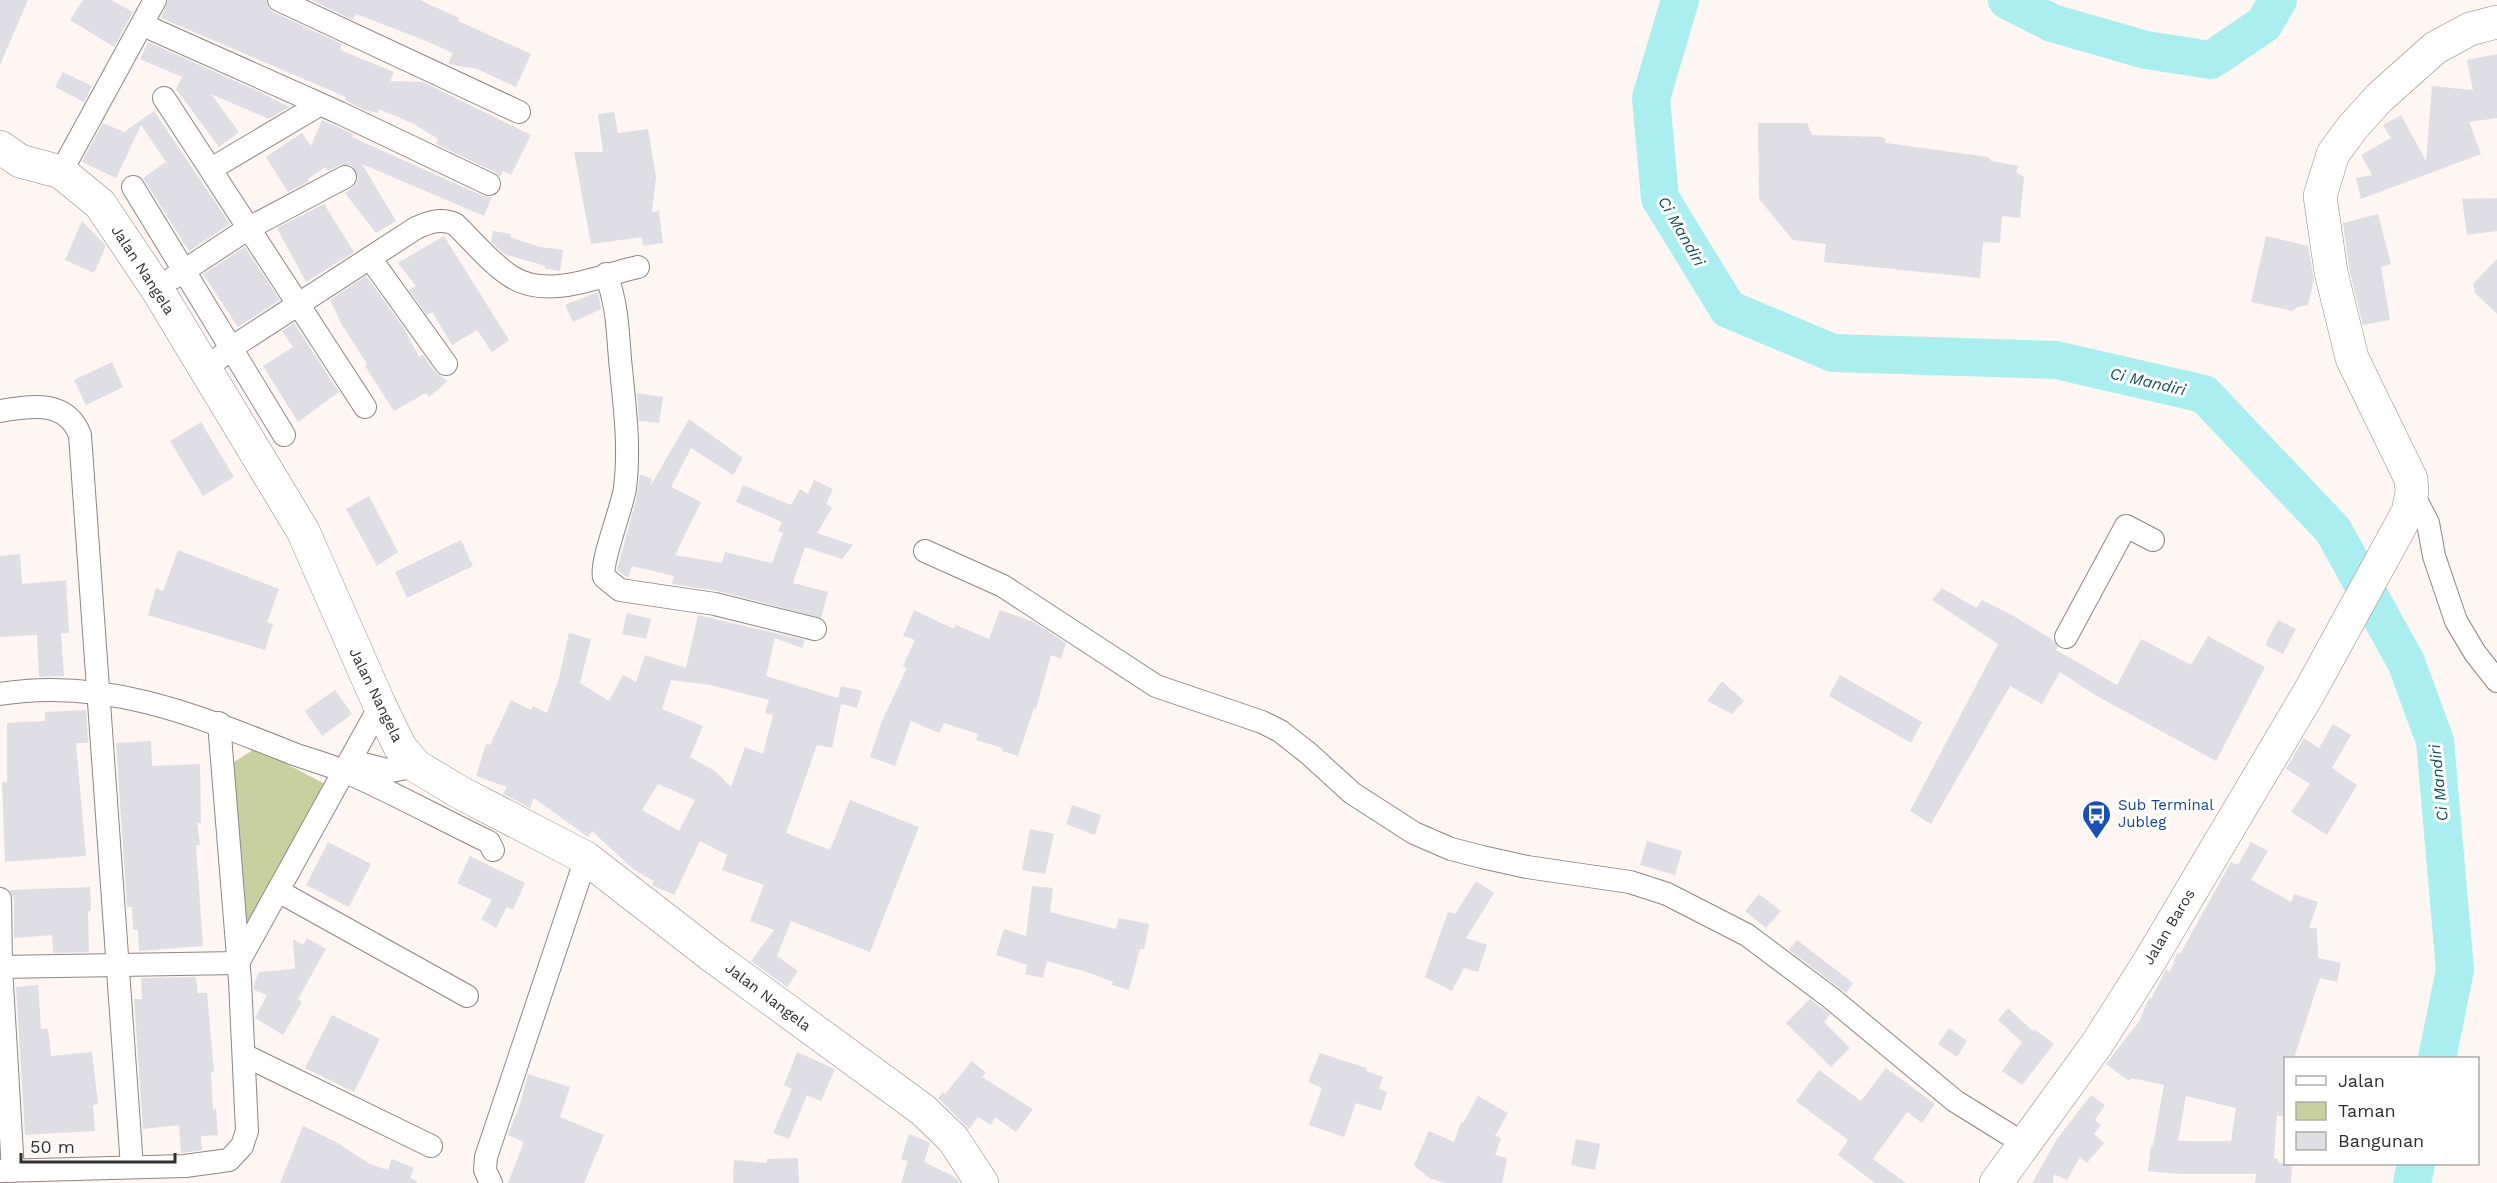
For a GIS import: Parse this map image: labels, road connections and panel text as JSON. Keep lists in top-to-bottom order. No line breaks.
{"streets":{"main road":["Jalan Nangela","Jalan Baros"]},"water":["Ci Mandiri"],"places":{"bus stop":["Sub Terminal Jubleg"]},"legend":["Jalan","Taman","Bangunan"],"scale_bar":"50 m"}
